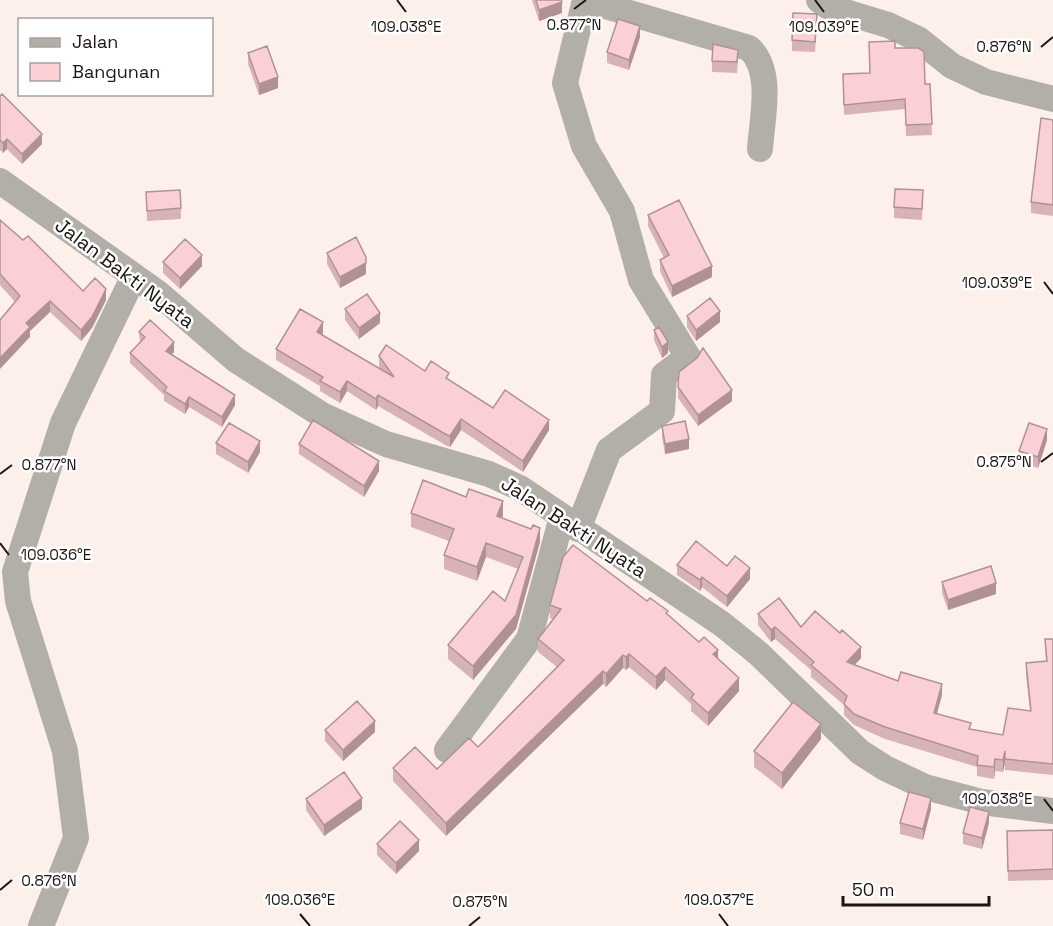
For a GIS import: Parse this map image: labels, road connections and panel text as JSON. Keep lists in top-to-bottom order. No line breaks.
{"streets":{"street":["Jalan Bakti Nyata"]},"legend":["Jalan","Bangunan"],"scale_bar":"50 m","coordinates":["0.877°N","109.038°E","109.039°E","0.876°N","0.875°N","109.036°E","109.037°E"]}
